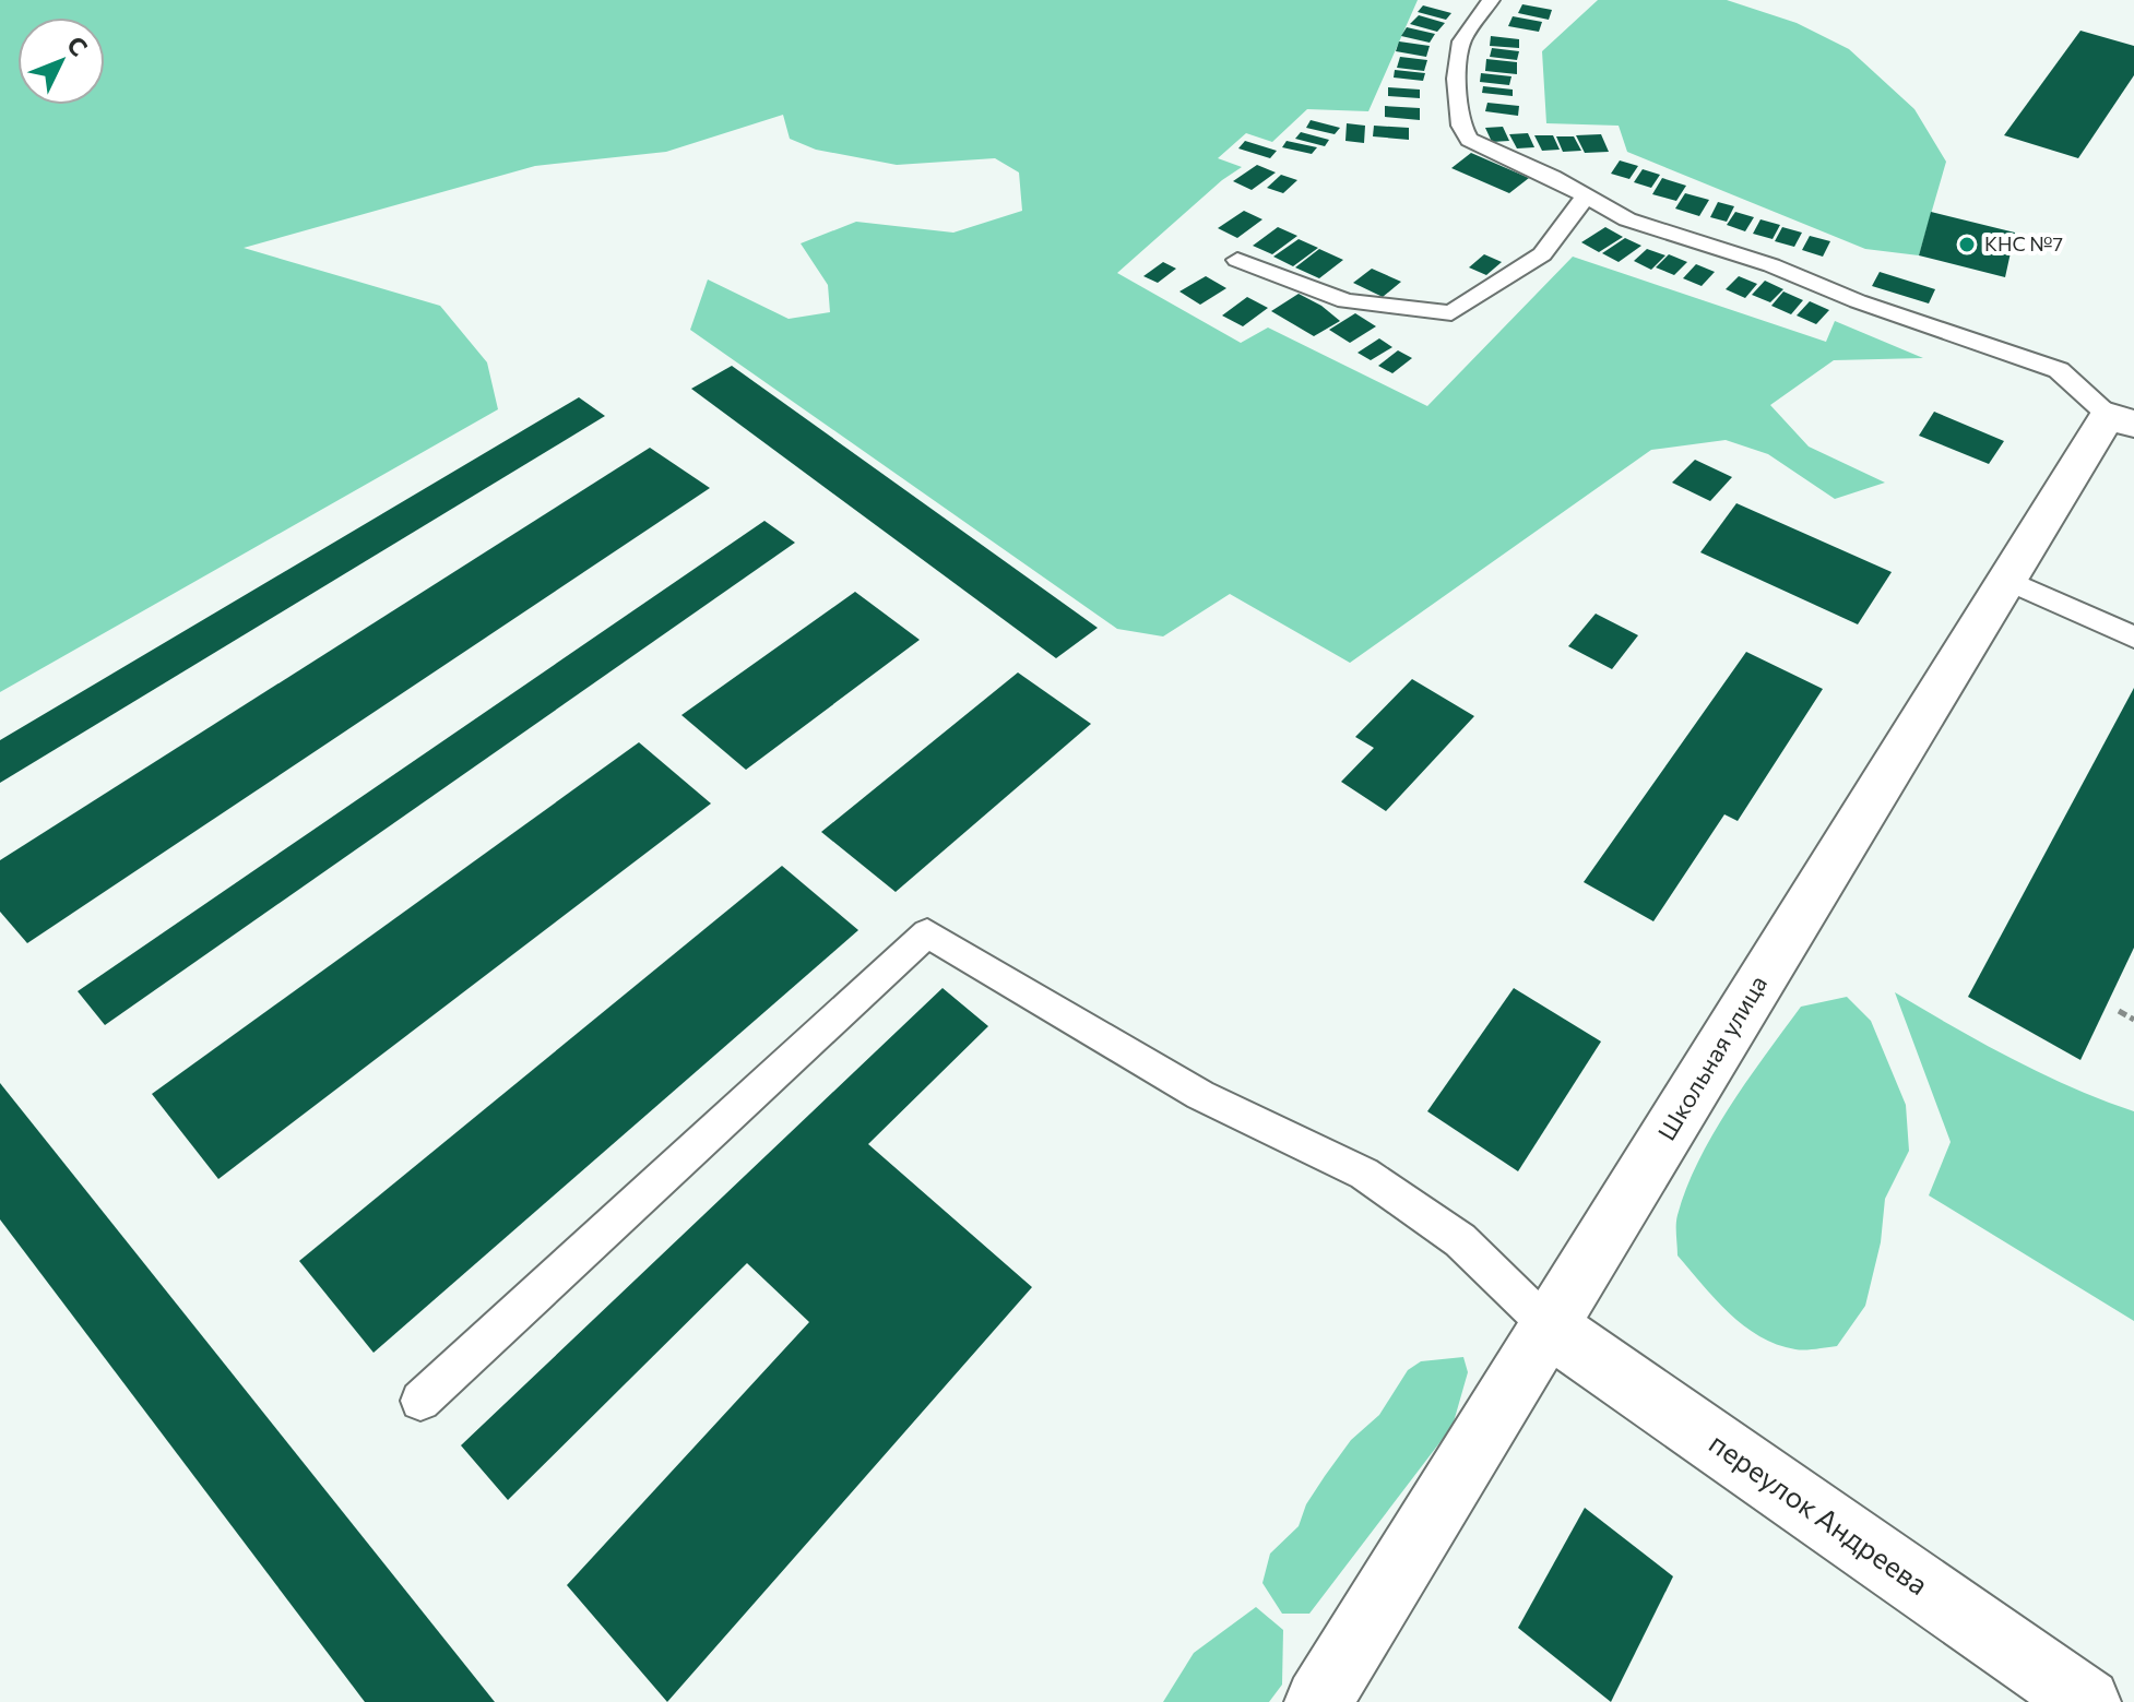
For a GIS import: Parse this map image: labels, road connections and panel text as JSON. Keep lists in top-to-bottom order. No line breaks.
{"streets":{"street":["Школьная улица","переулок Андреева"]},"crossings":[["Школьная улица","переулок Андреева"]],"places":["КНС №7"],"north":"top right"}
